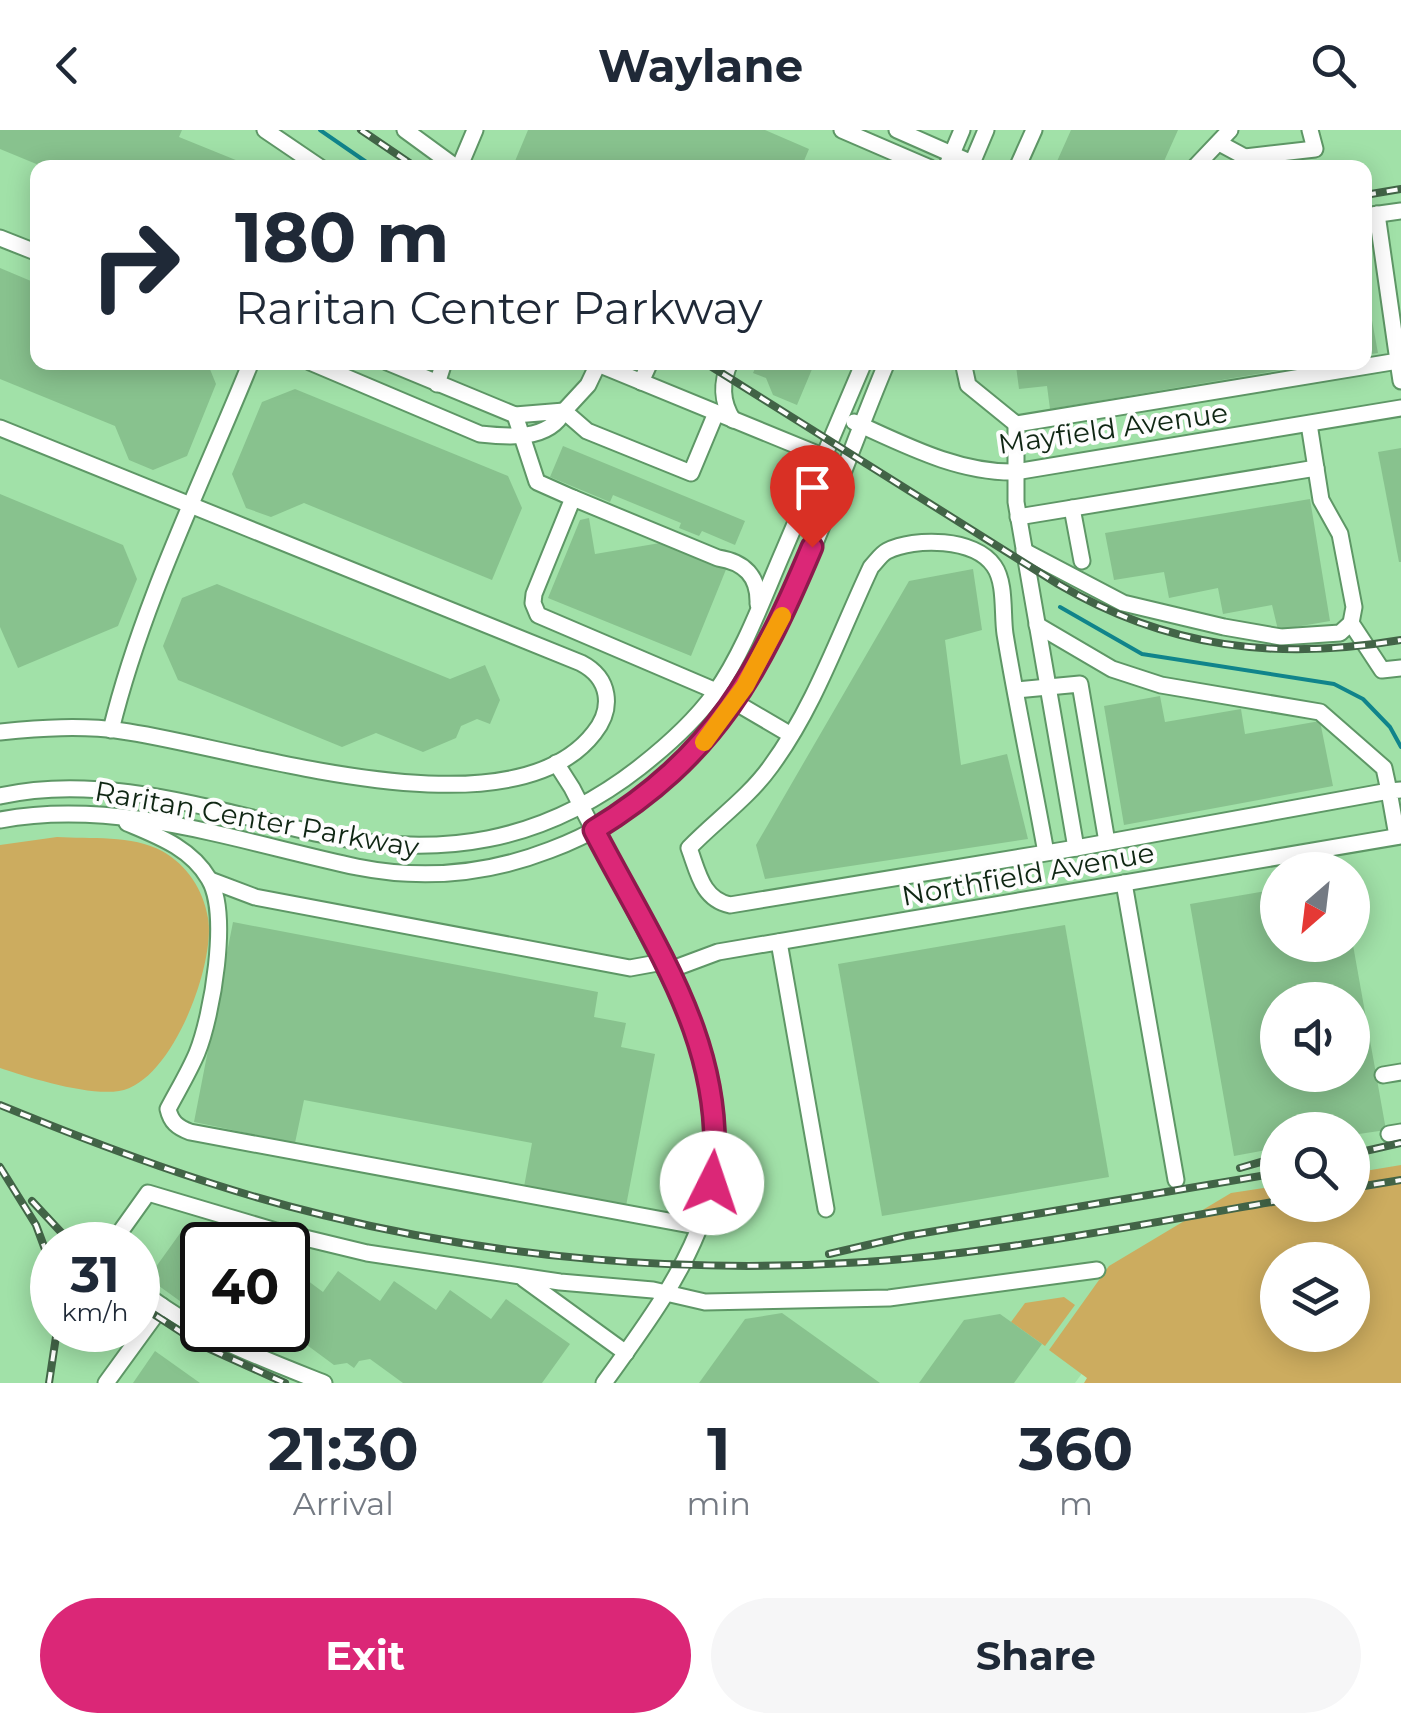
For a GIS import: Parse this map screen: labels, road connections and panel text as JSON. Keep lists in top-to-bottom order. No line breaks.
{"streets":{"street":["Mayfield Avenue","Raritan Center Parkway","Northfield Avenue"]},"crossings":[["Mayfield Avenue","Raritan Center Parkway"]],"north":"bottom left","page":{"header":"Waylane","turn":["180 m","Raritan Center Parkway"],"speed":"31 km/h","limit":"40","eta":["21:30","Arrival","1","min","360","m"],"buttons":["Exit","Share"]}}
